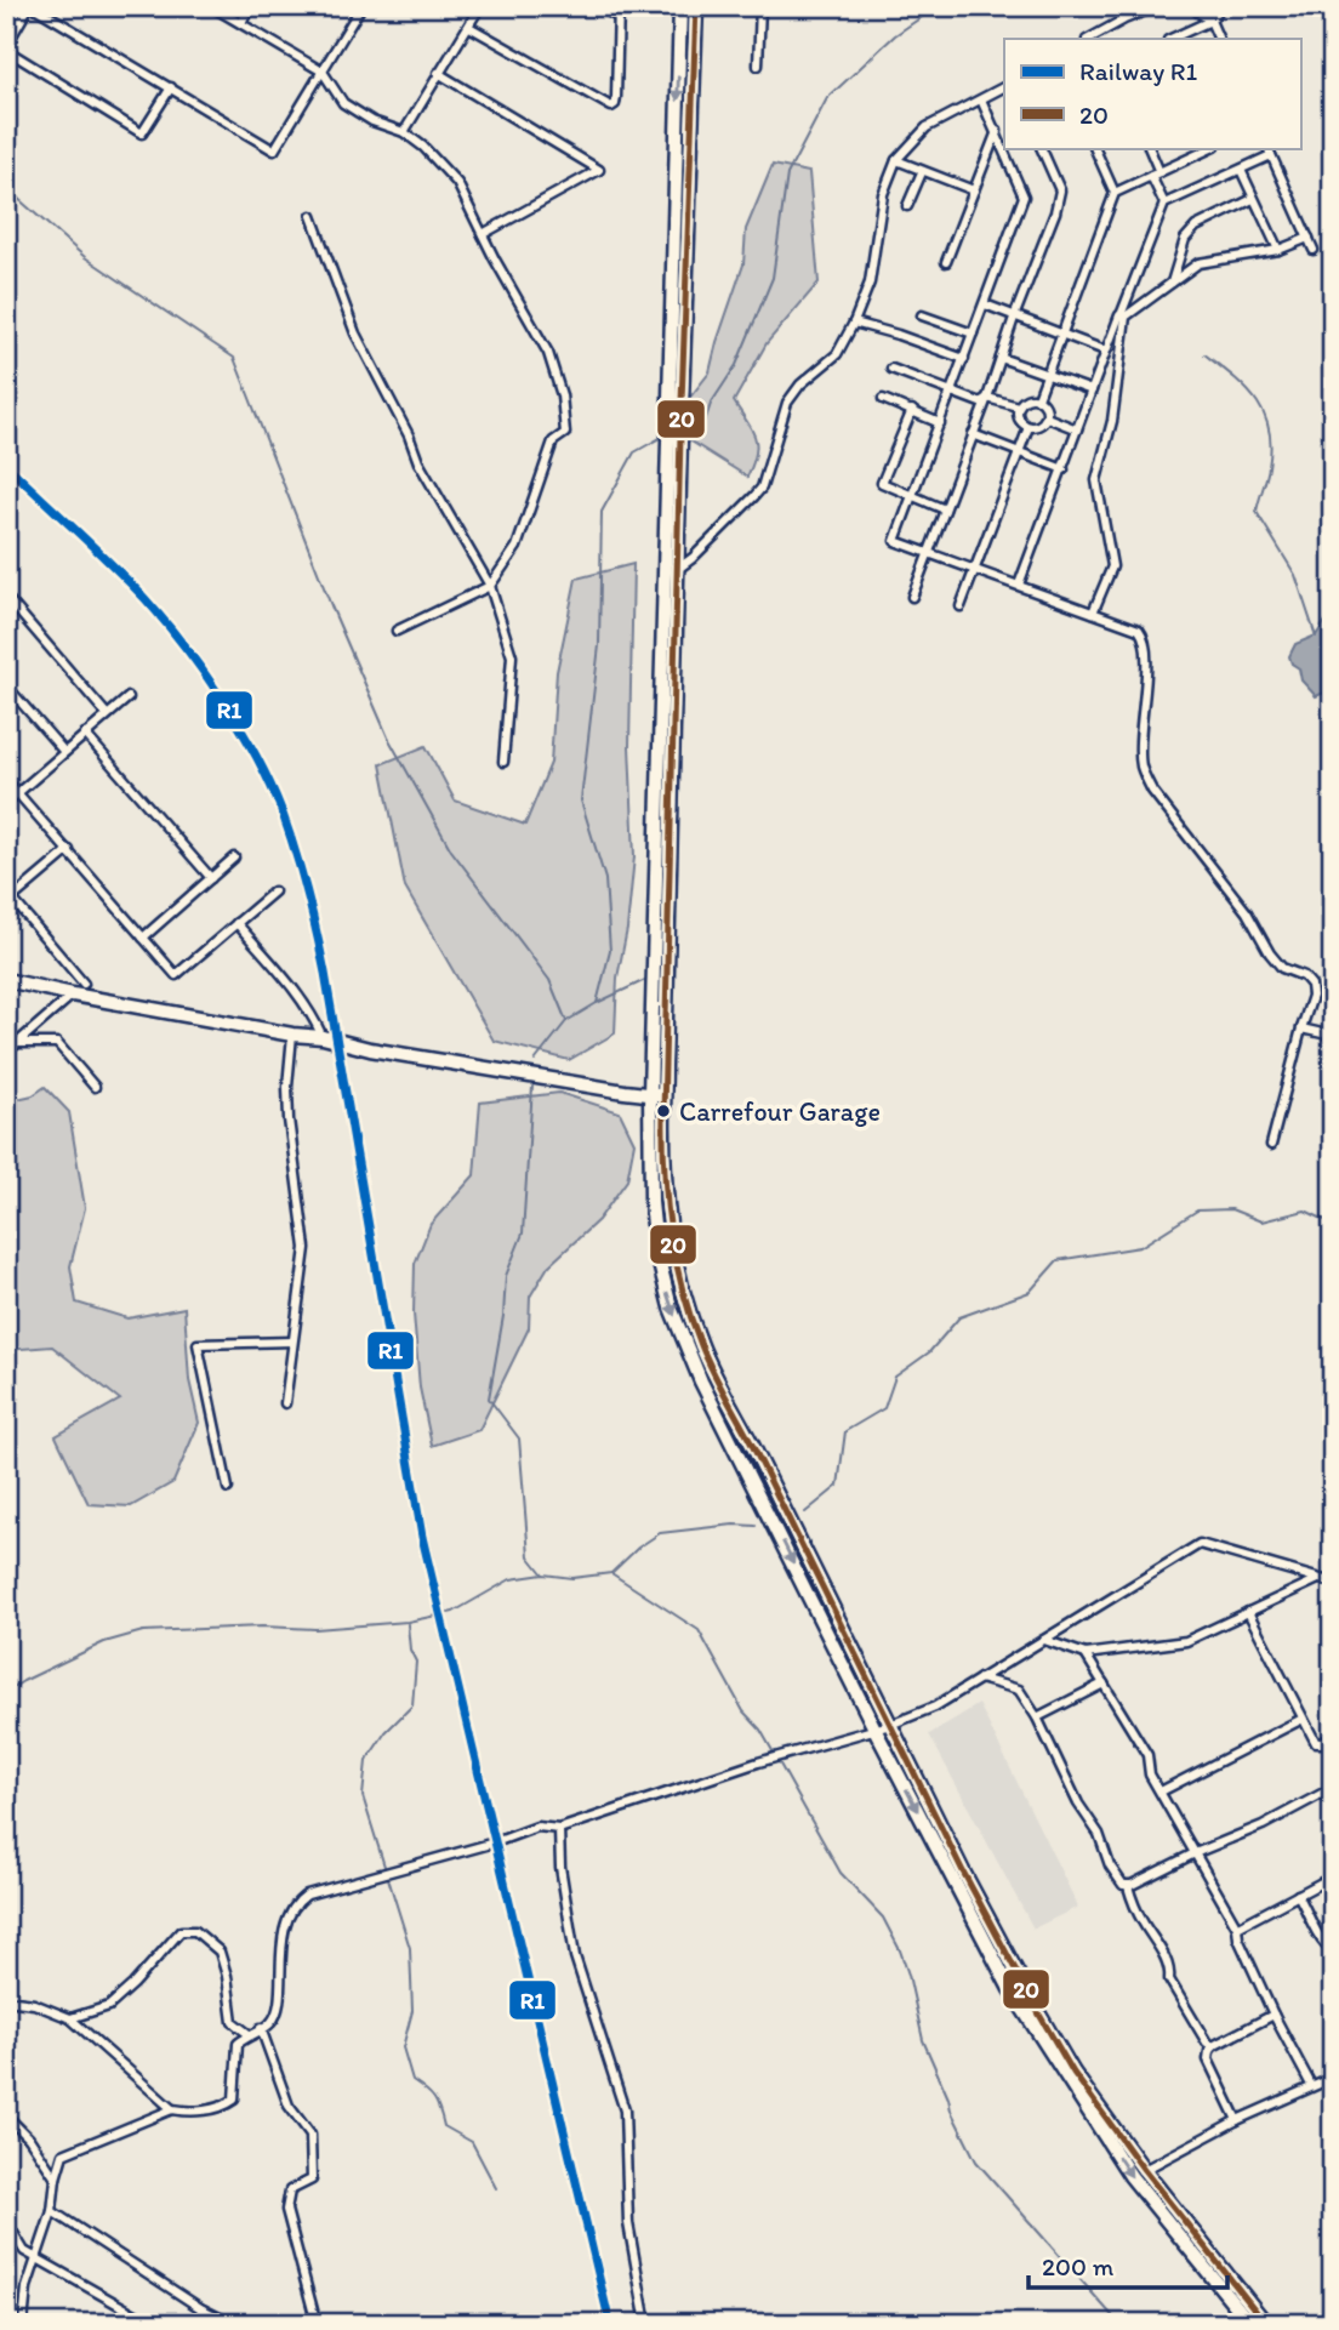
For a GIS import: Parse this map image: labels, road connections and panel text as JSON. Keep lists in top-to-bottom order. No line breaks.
{"places":["Carrefour Garage"],"lines":["transit line 20","rail line R1"],"legend":["Railway R1","20"],"scale_bar":"200 m"}
